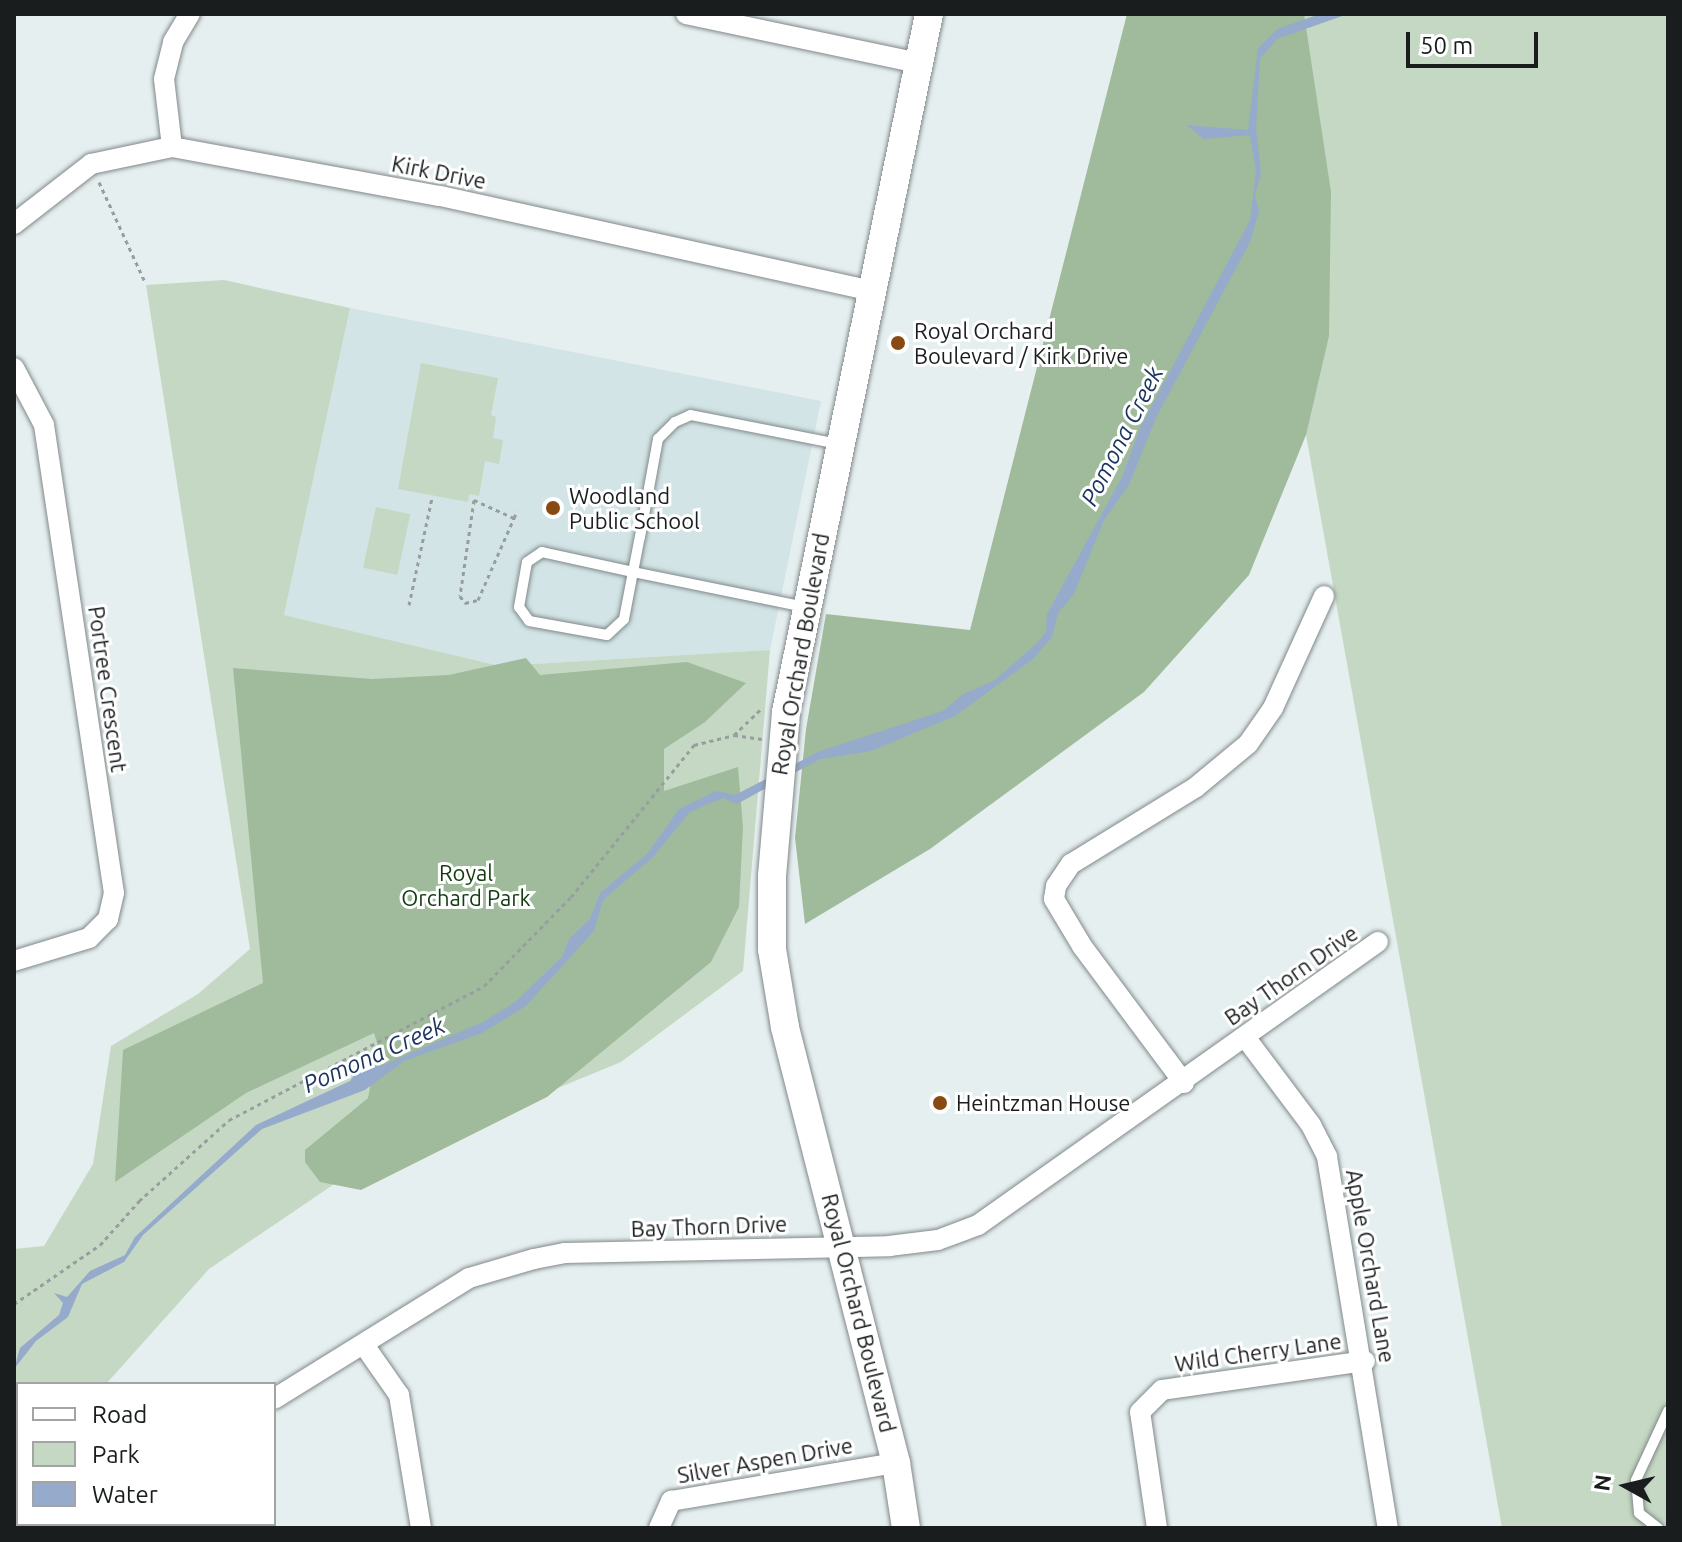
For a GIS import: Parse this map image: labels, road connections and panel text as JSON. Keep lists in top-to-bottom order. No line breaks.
{"streets":{"street":["Kirk Drive","Royal Orchard Boulevard","Portree Crescent","Bay Thorn Drive","Apple Orchard Lane","Wild Cherry Lane","Silver Aspen Drive"]},"crossings":[["Kirk Drive","Royal Orchard Boulevard"],["Royal Orchard Boulevard","Bay Thorn Drive"],["Royal Orchard Boulevard","Silver Aspen Drive"],["Bay Thorn Drive","Apple Orchard Lane"],["Apple Orchard Lane","Wild Cherry Lane"]],"water":["Pomona Creek"],"parks":["Royal Orchard Park"],"places":["Royal Orchard Boulevard / Kirk Drive","Woodland Public School","Heintzman House"],"legend":["Road","Park","Water"],"scale_bar":"50 m","north":"left"}
